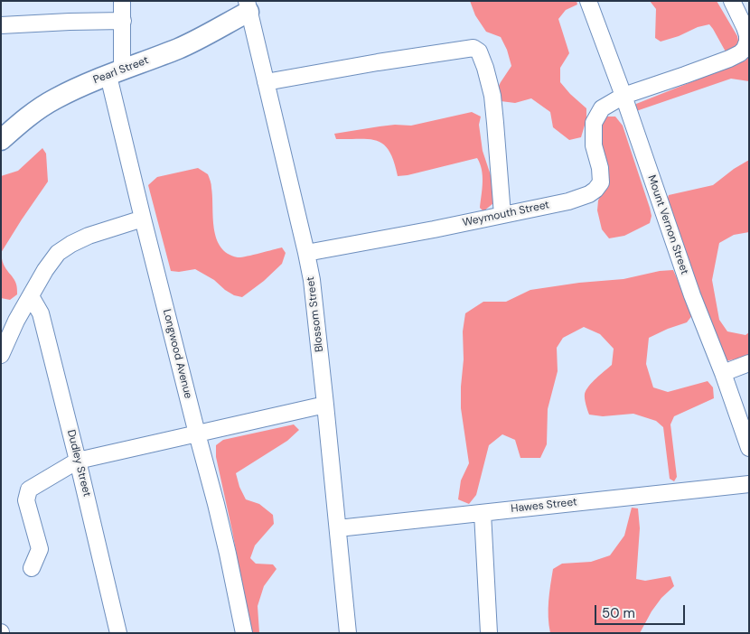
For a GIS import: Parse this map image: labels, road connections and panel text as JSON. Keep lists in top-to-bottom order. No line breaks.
{"streets":{"main road":["Pearl Street"],"street":["Weymouth Street","Mount Vernon Street","Blossom Street","Longwood Avenue","Dudley Street","Hawes Street"]},"crossings":[["Pearl Street","Blossom Street"],["Pearl Street","Longwood Avenue"],["Weymouth Street","Mount Vernon Street"],["Weymouth Street","Blossom Street"],["Blossom Street","Hawes Street"]],"scale_bar":"50 m"}
